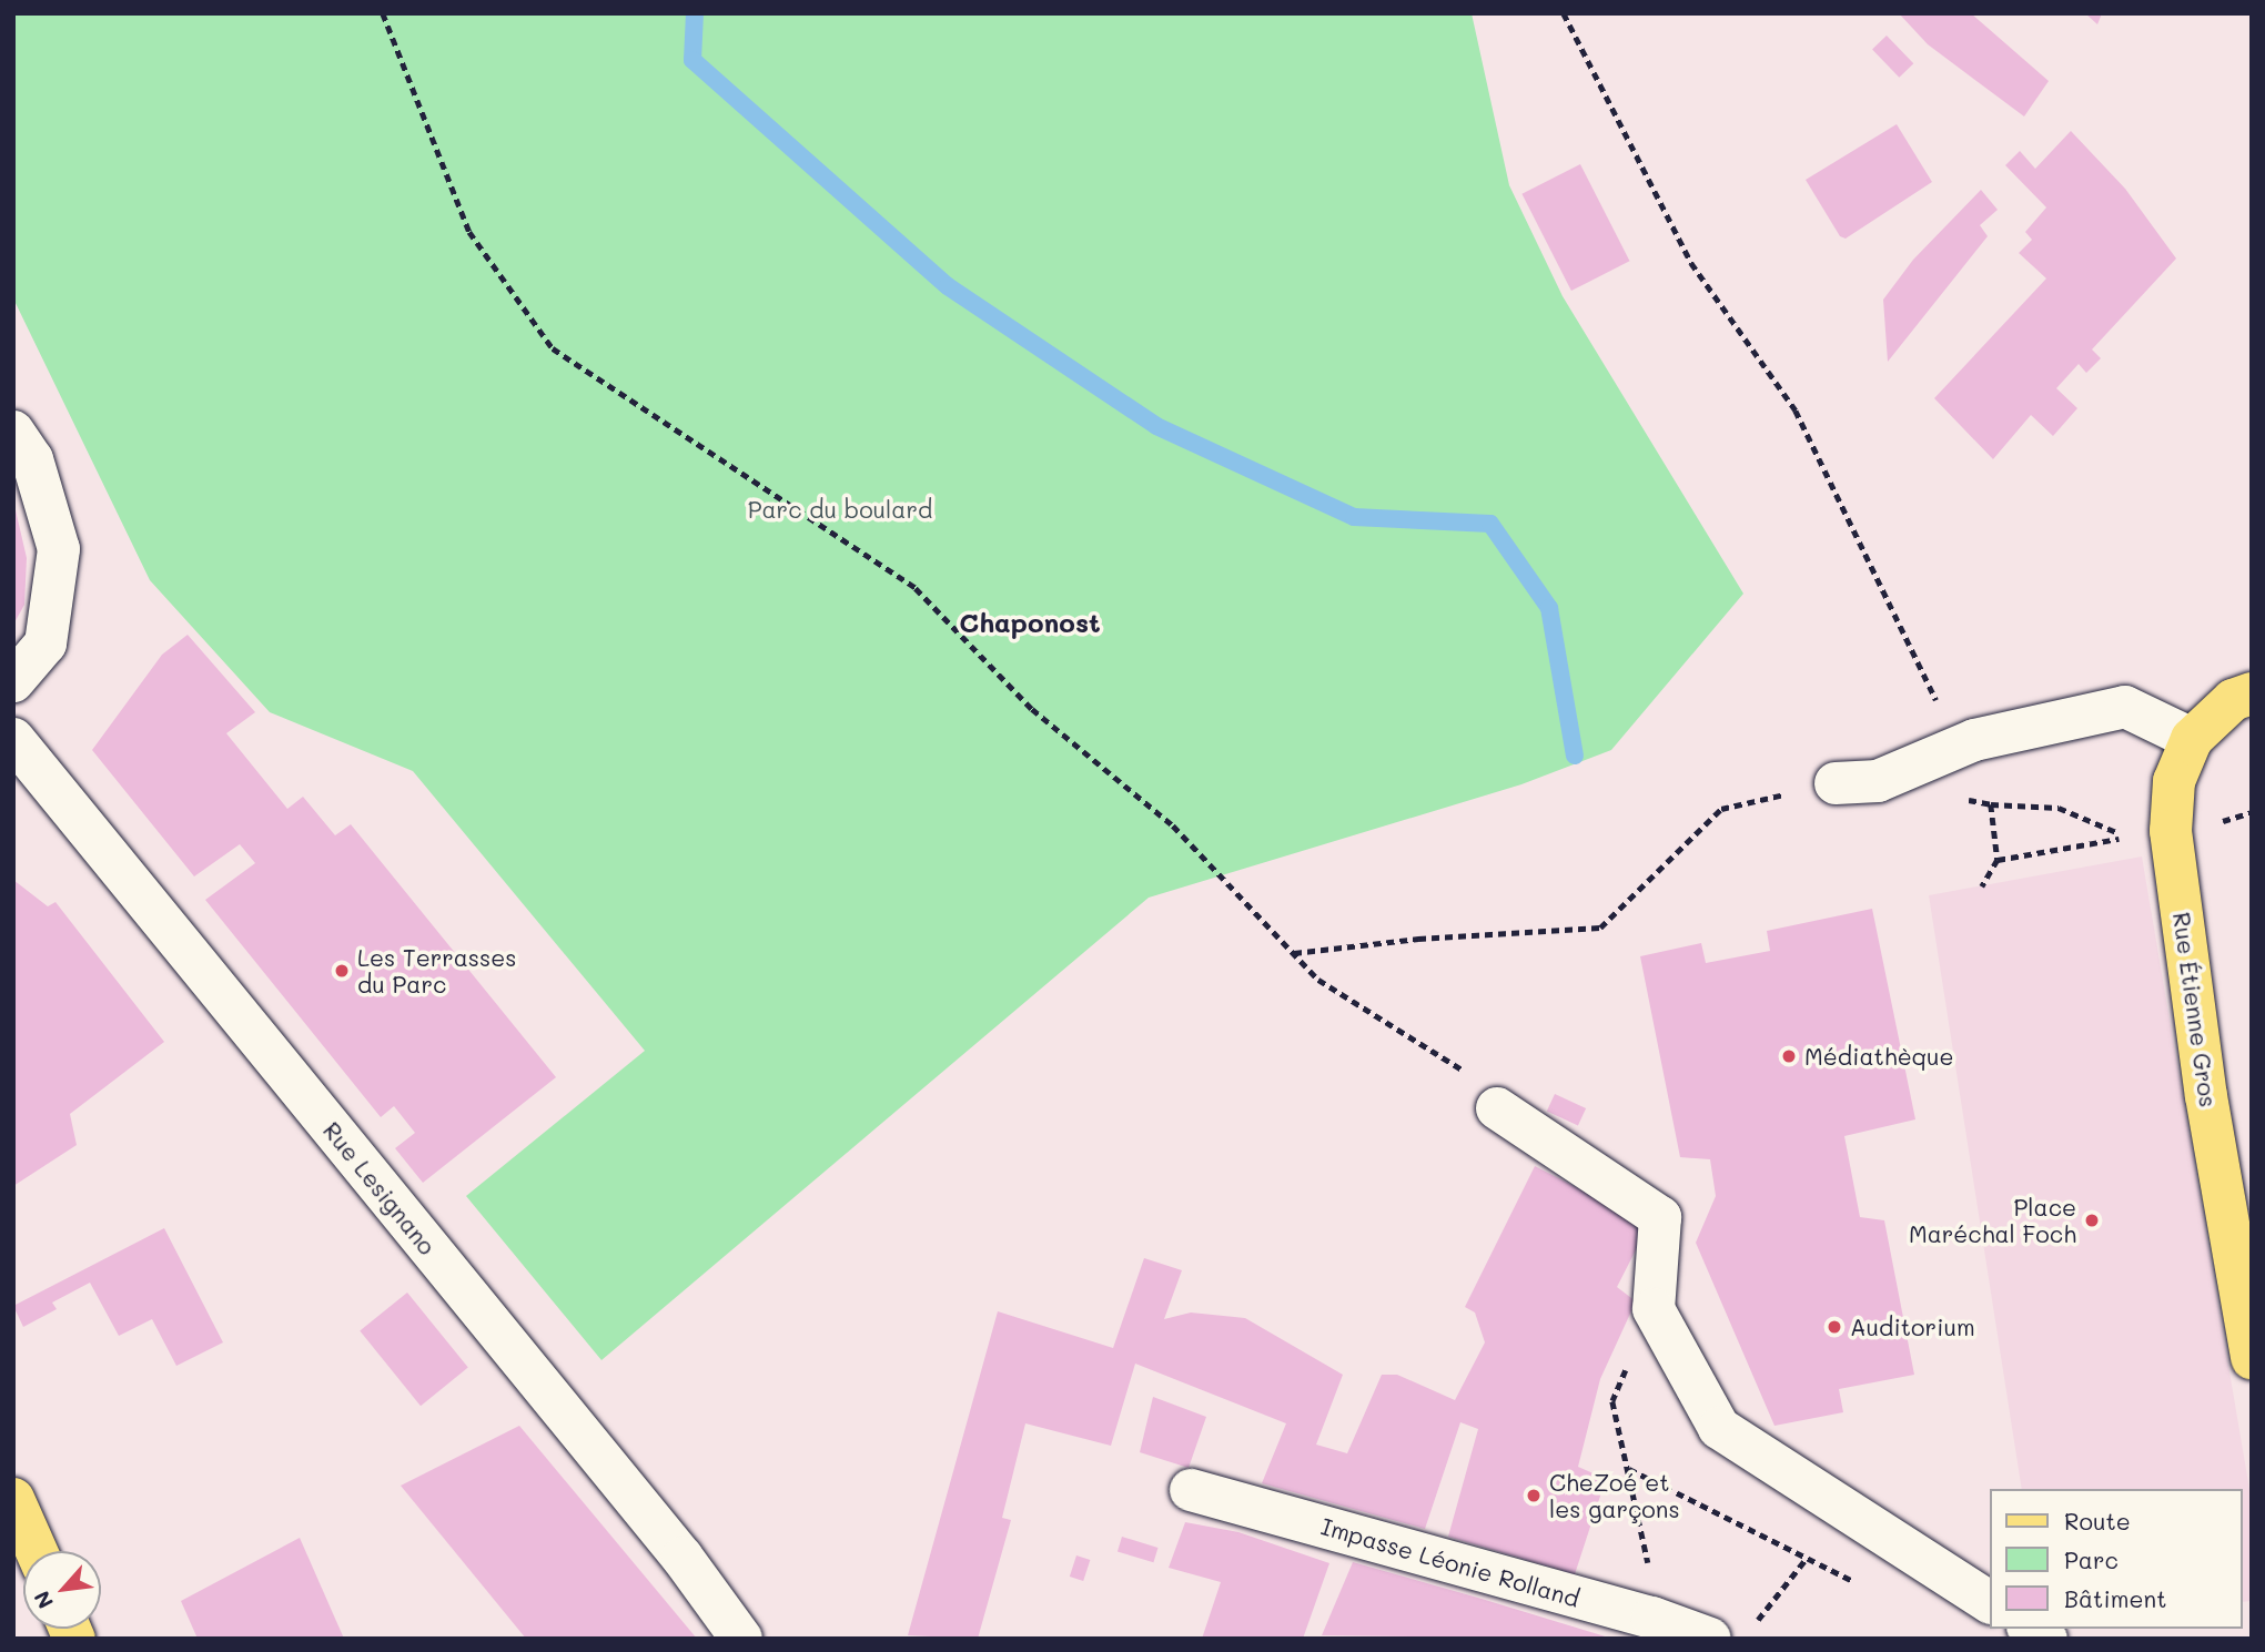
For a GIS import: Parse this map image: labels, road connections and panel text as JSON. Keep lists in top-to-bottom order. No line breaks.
{"streets":{"main road":["Rue Étienne Gros"],"street":["Rue Lesignano","Impasse Léonie Rolland"]},"districts":["Chaponost"],"parks":["Parc du boulard"],"places":["Les Terrasses du Parc","Médiathèque","Place Maréchal Foch","Auditorium","CheZoé et les garçons"],"legend":["Route","Parc","Bâtiment"],"north":"bottom left"}
